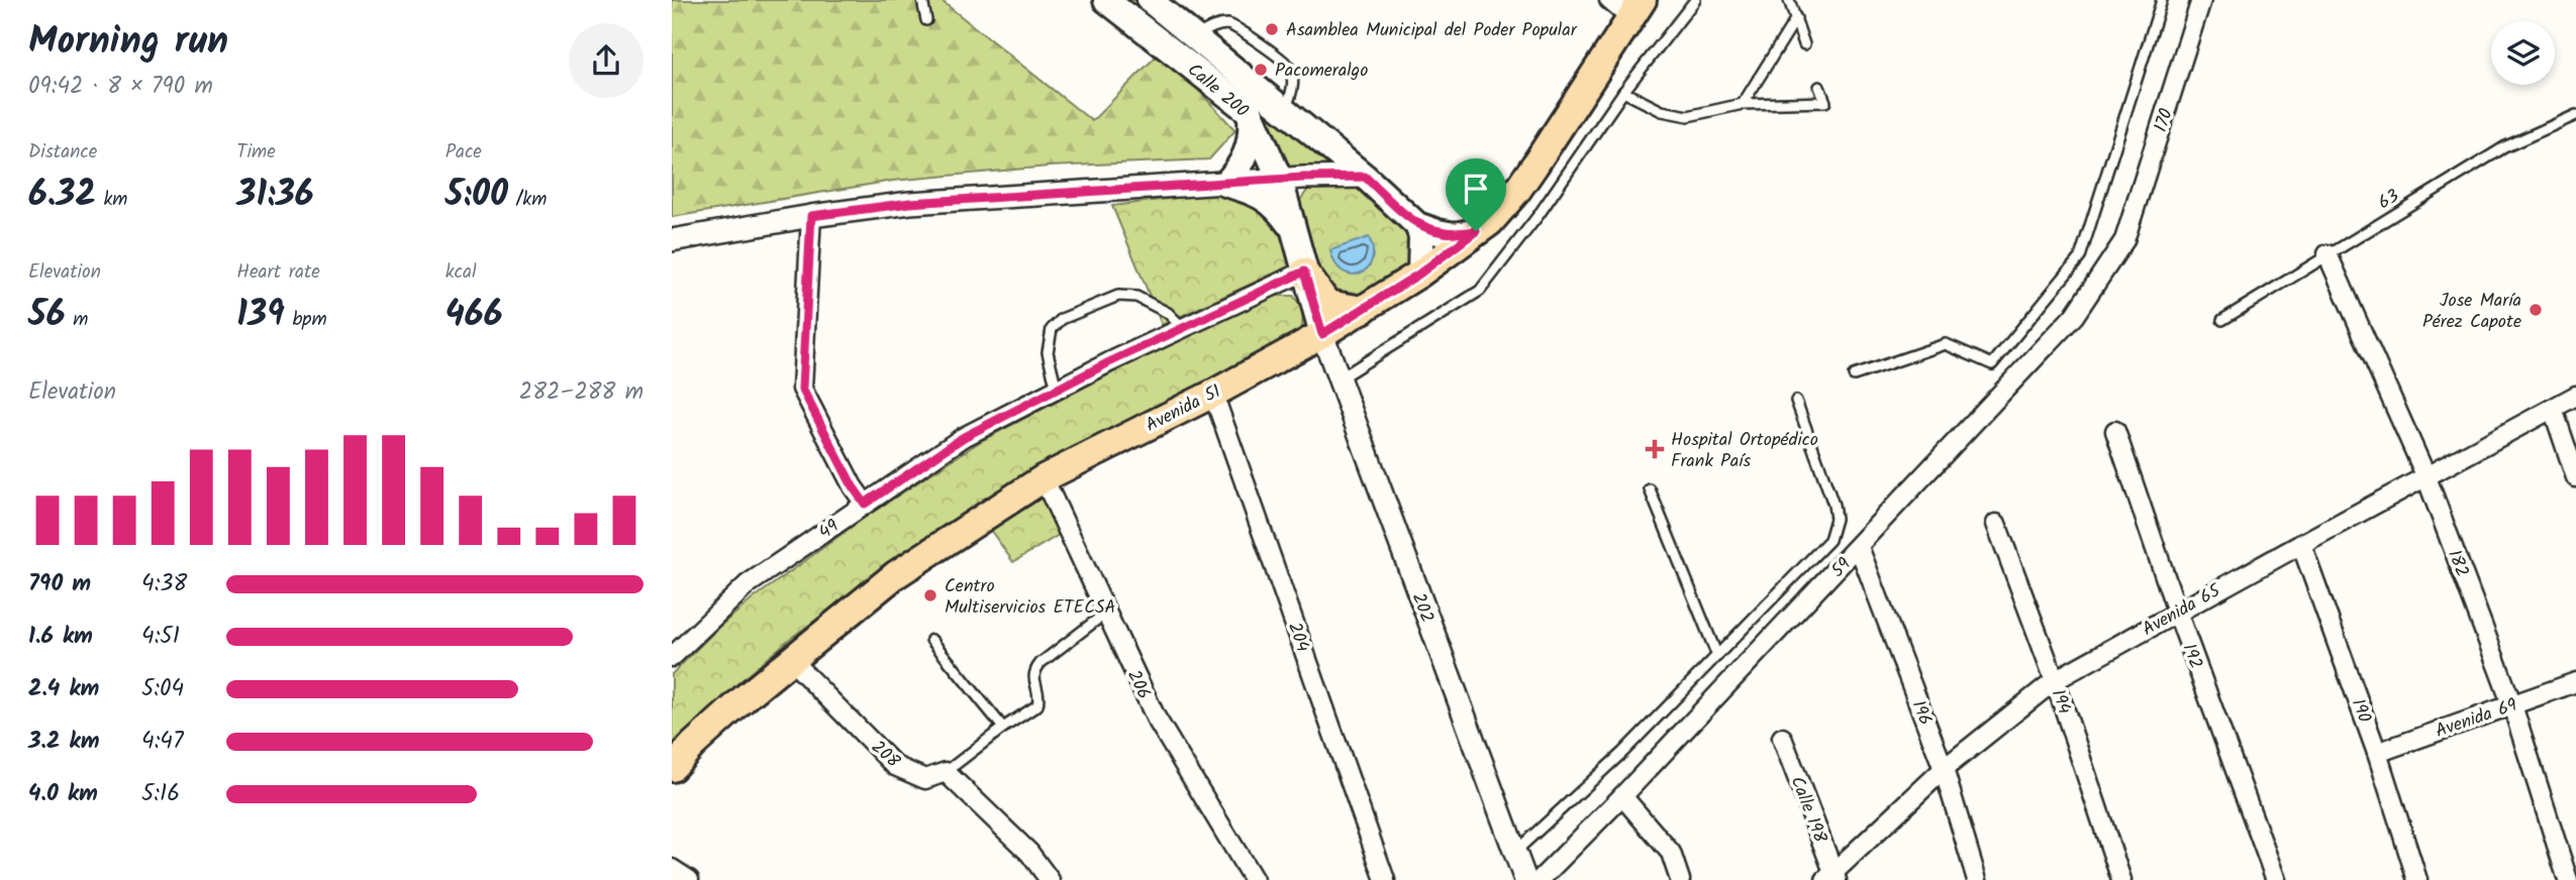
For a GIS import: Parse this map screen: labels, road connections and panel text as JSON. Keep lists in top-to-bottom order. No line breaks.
{"streets":{"main road":["Calle 200","Avenida 51"],"street":["170","49","182","59","202","Avenida 65","204","192","206","194","190","196","Avenida 69","208","Calle 198"],"lane":["63"]},"crossings":[["Calle 200","Avenida 51"],["Calle 200","49"],["Calle 200","202"],["170","59"],["63","182"],["Avenida 51","49"],["Avenida 51","202"],["Avenida 51","204"],["Avenida 51","206"],["Avenida 51","208"],["182","Avenida 65"],["182","Avenida 69"],["59","196"],["Avenida 65","192"],["Avenida 65","194"],["Avenida 65","190"],["Avenida 65","196"],["Avenida 65","Calle 198"],["190","Avenida 69"]],"places":{"other":["Asamblea Municipal del Poder Popular","Pacomeralgo","Jose María Pérez Capote","Centro Multiservicios ETECSA"],"health":["Hospital Ortopédico Frank País"]},"page":{"heading":["Morning run","09:42 · 8 × 790 m"],"stats":[["Distance","6.32 km"],["Time","31:36"],["Pace","5:00 /km"],["Elevation","56 m"],["Heart rate","139 bpm"],["kcal","466"]],"chart":["Elevation","282–288 m"],"list":[{"name":"790 m","note":"4:38"},{"name":"1.6 km","note":"4:51"},{"name":"2.4 km","note":"5:04"},{"name":"3.2 km","note":"4:47"},{"name":"4.0 km","note":"5:16"}]}}
